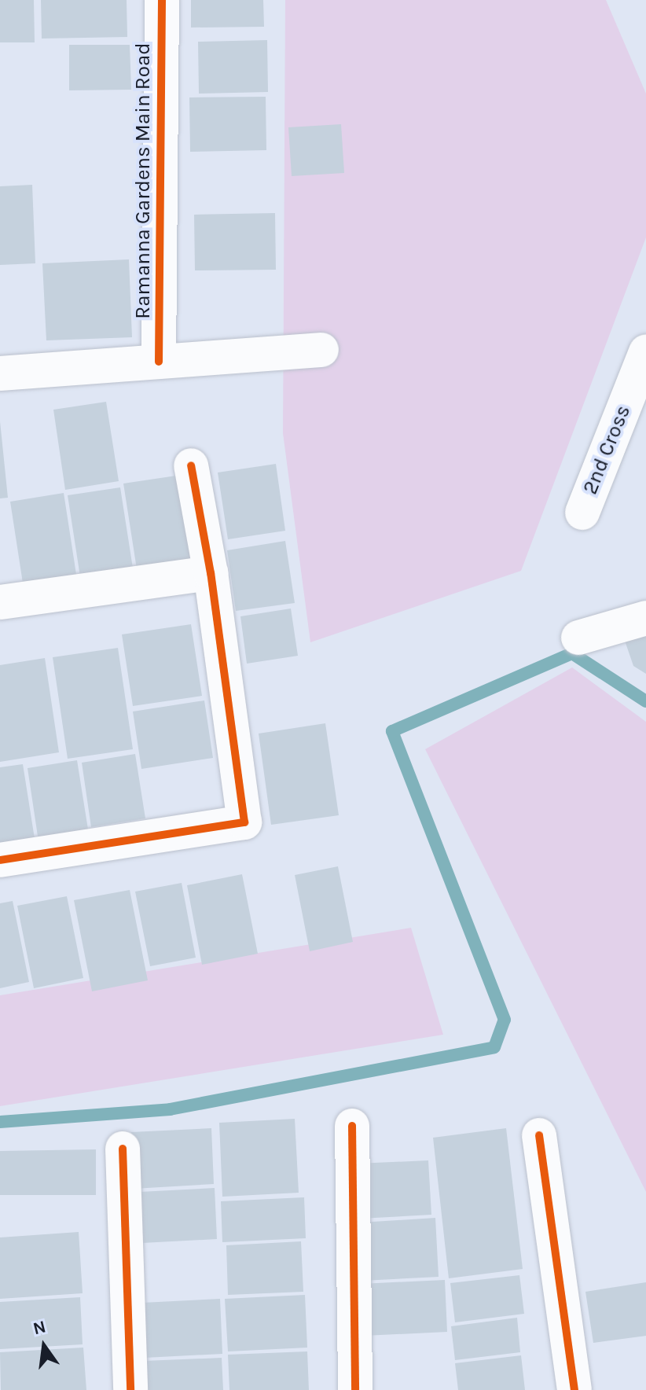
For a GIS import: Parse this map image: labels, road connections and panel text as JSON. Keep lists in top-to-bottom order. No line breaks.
{"streets":{"street":["Ramanna Gardens Main Road","2nd Cross"]},"north":"top"}
